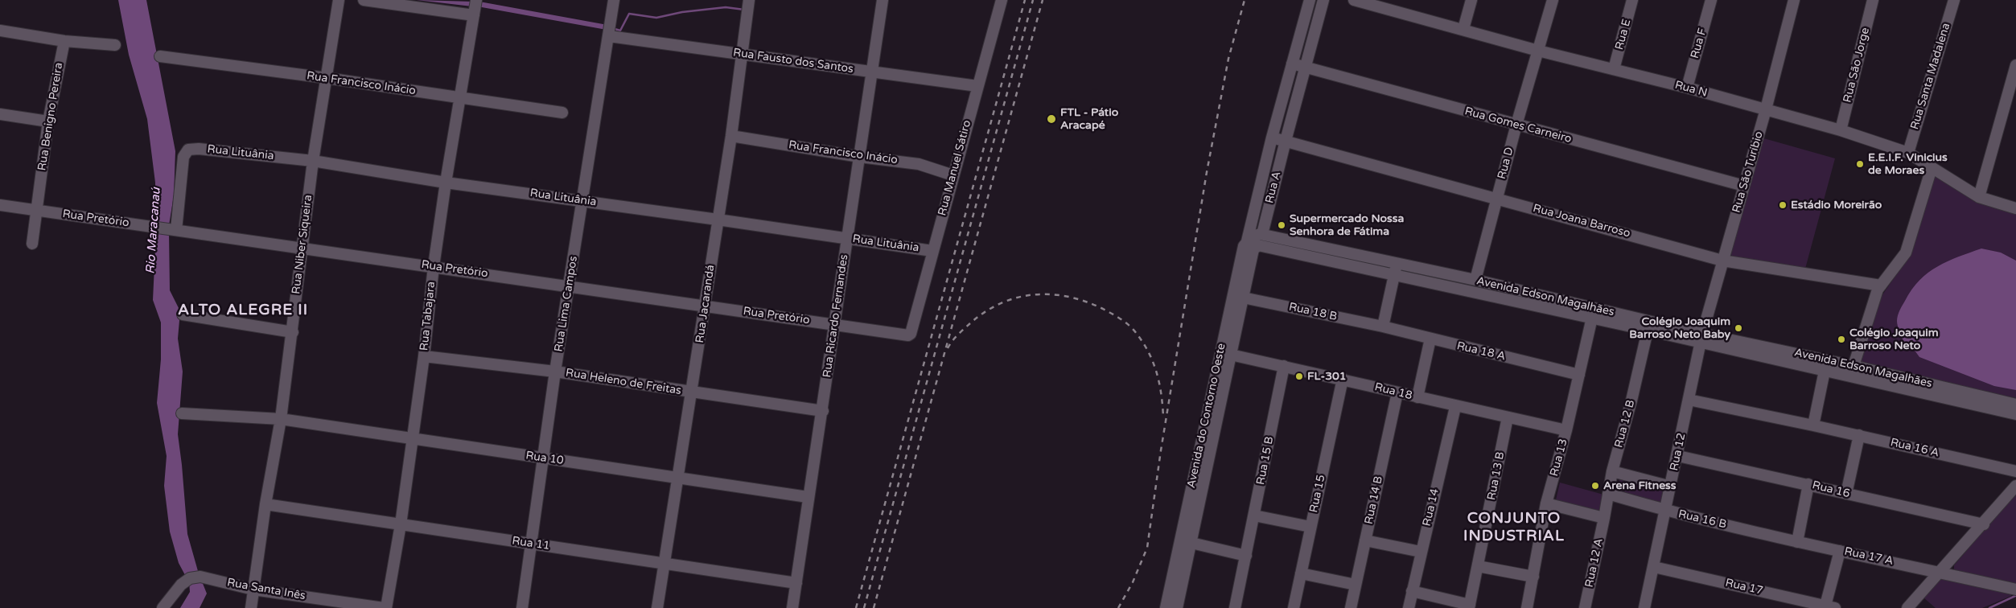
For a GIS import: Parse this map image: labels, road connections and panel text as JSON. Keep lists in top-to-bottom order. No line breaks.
{"streets":{"street":["Rua E","Rua F","Rua Fausto dos Santos","Rua São Jorge","Rua Santa Madalena","Rua Francisco Inácio","Rua N","Rua Benigno Pereira","Rua Gomes Carneiro","Rua Lituânia","Rua D","Rua Manuel Sátiro","Rua São Turíbio","Rua A","Rua Pretório","Rua Joana Barroso","Rua Niber Siqueira","Avenida Edson Magalhães","Rua Lima Campos","Rua Jacarandá","Rua 18 B","Rua Tabajara","Rua Ricardo Fernandes","Rua 18 A","Rua Heleno de Freitas","Rua 18","Avenida do Contorno Oeste","Rua 12 B","Rua 16 A","Rua 12","Rua 13","Rua 10","Rua 15 B","Rua 13 B","Rua 16","Rua 15","Rua 14 B","Rua 14","Rua 16 B","Rua 11","Rua 17 A","Rua 12 A","Rua 17","Rua Santa Inês"]},"crossings":[["Rua E","Rua N"],["Rua F","Rua N"],["Rua Fausto dos Santos","Rua Manuel Sátiro"],["Rua Fausto dos Santos","Rua Lima Campos"],["Rua Fausto dos Santos","Rua Jacarandá"],["Rua Fausto dos Santos","Rua Ricardo Fernandes"],["Rua São Jorge","Rua N"],["Rua Santa Madalena","Rua N"],["Rua Francisco Inácio","Rua Manuel Sátiro"],["Rua Francisco Inácio","Rua Niber Siqueira"],["Rua Francisco Inácio","Rua Jacarandá"],["Rua Francisco Inácio","Rua Tabajara"],["Rua Francisco Inácio","Rua Ricardo Fernandes"],["Rua N","Rua D"],["Rua N","Rua São Turíbio"],["Rua Benigno Pereira","Rua Pretório"],["Rua Gomes Carneiro","Rua D"],["Rua Gomes Carneiro","Rua São Turíbio"],["Rua Gomes Carneiro","Rua A"],["Rua Gomes Carneiro","Avenida do Contorno Oeste"],["Rua Lituânia","Rua Manuel Sátiro"],["Rua Lituânia","Rua Pretório"],["Rua Lituânia","Rua Niber Siqueira"],["Rua Lituânia","Rua Lima Campos"],["Rua Lituânia","Rua Jacarandá"],["Rua Lituânia","Rua Tabajara"],["Rua Lituânia","Rua Ricardo Fernandes"],["Rua D","Rua Joana Barroso"],["Rua D","Avenida Edson Magalhães"],["Rua Manuel Sátiro","Rua Pretório"],["Rua São Turíbio","Rua Joana Barroso"],["Rua São Turíbio","Avenida Edson Magalhães"],["Rua São Turíbio","Rua 12"],["Rua A","Rua Joana Barroso"],["Rua A","Avenida Edson Magalhães"],["Rua A","Avenida do Contorno Oeste"],["Rua Pretório","Rua Niber Siqueira"],["Rua Pretório","Rua Lima Campos"],["Rua Pretório","Rua Jacarandá"],["Rua Pretório","Rua Tabajara"],["Rua Pretório","Rua Ricardo Fernandes"],["Rua Joana Barroso","Avenida do Contorno Oeste"],["Rua Niber Siqueira","Rua 10"],["Rua Niber Siqueira","Rua 11"],["Rua Niber Siqueira","Rua Santa Inês"],["Avenida Edson Magalhães","Avenida do Contorno Oeste"],["Avenida Edson Magalhães","Rua 12 B"],["Avenida Edson Magalhães","Rua 12"],["Avenida Edson Magalhães","Rua 13"],["Rua Lima Campos","Rua Heleno de Freitas"],["Rua Lima Campos","Rua 10"],["Rua Lima Campos","Rua 11"],["Rua Jacarandá","Rua Heleno de Freitas"],["Rua Jacarandá","Rua 10"],["Rua Jacarandá","Rua 11"],["Rua 18 B","Rua 18 A"],["Rua 18 B","Avenida do Contorno Oeste"],["Rua Tabajara","Rua Heleno de Freitas"],["Rua Tabajara","Rua 10"],["Rua Tabajara","Rua 11"],["Rua Tabajara","Rua Santa Inês"],["Rua Ricardo Fernandes","Rua Heleno de Freitas"],["Rua Ricardo Fernandes","Rua 10"],["Rua Ricardo Fernandes","Rua 11"],["Rua 18 A","Rua 13"],["Rua 18","Avenida do Contorno Oeste"],["Rua 18","Rua 13"],["Rua 18","Rua 15 B"],["Rua 18","Rua 13 B"],["Rua 18","Rua 15"],["Rua 18","Rua 14 B"],["Rua 18","Rua 14"],["Rua 12 B","Rua 16 B"],["Rua 12 B","Rua 12 A"],["Rua 12","Rua 16"],["Rua 12","Rua 16 B"],["Rua 12","Rua 17"],["Rua 16 B","Rua 17 A"]],"districts":["ALTO ALEGRE II","CONJUNTO INDUSTRIAL"],"water":["Rio Maracanaú"],"places":["FTL - Pátio Aracapé","E.E.I.F. Vinicius de Moraes","Estádio Moreirão","Supermercado Nossa Senhora de Fátima","Colégio Joaquim Barroso Neto Baby","Colégio Joaquim Barroso Neto","FL-301","Arena Fitness"]}
